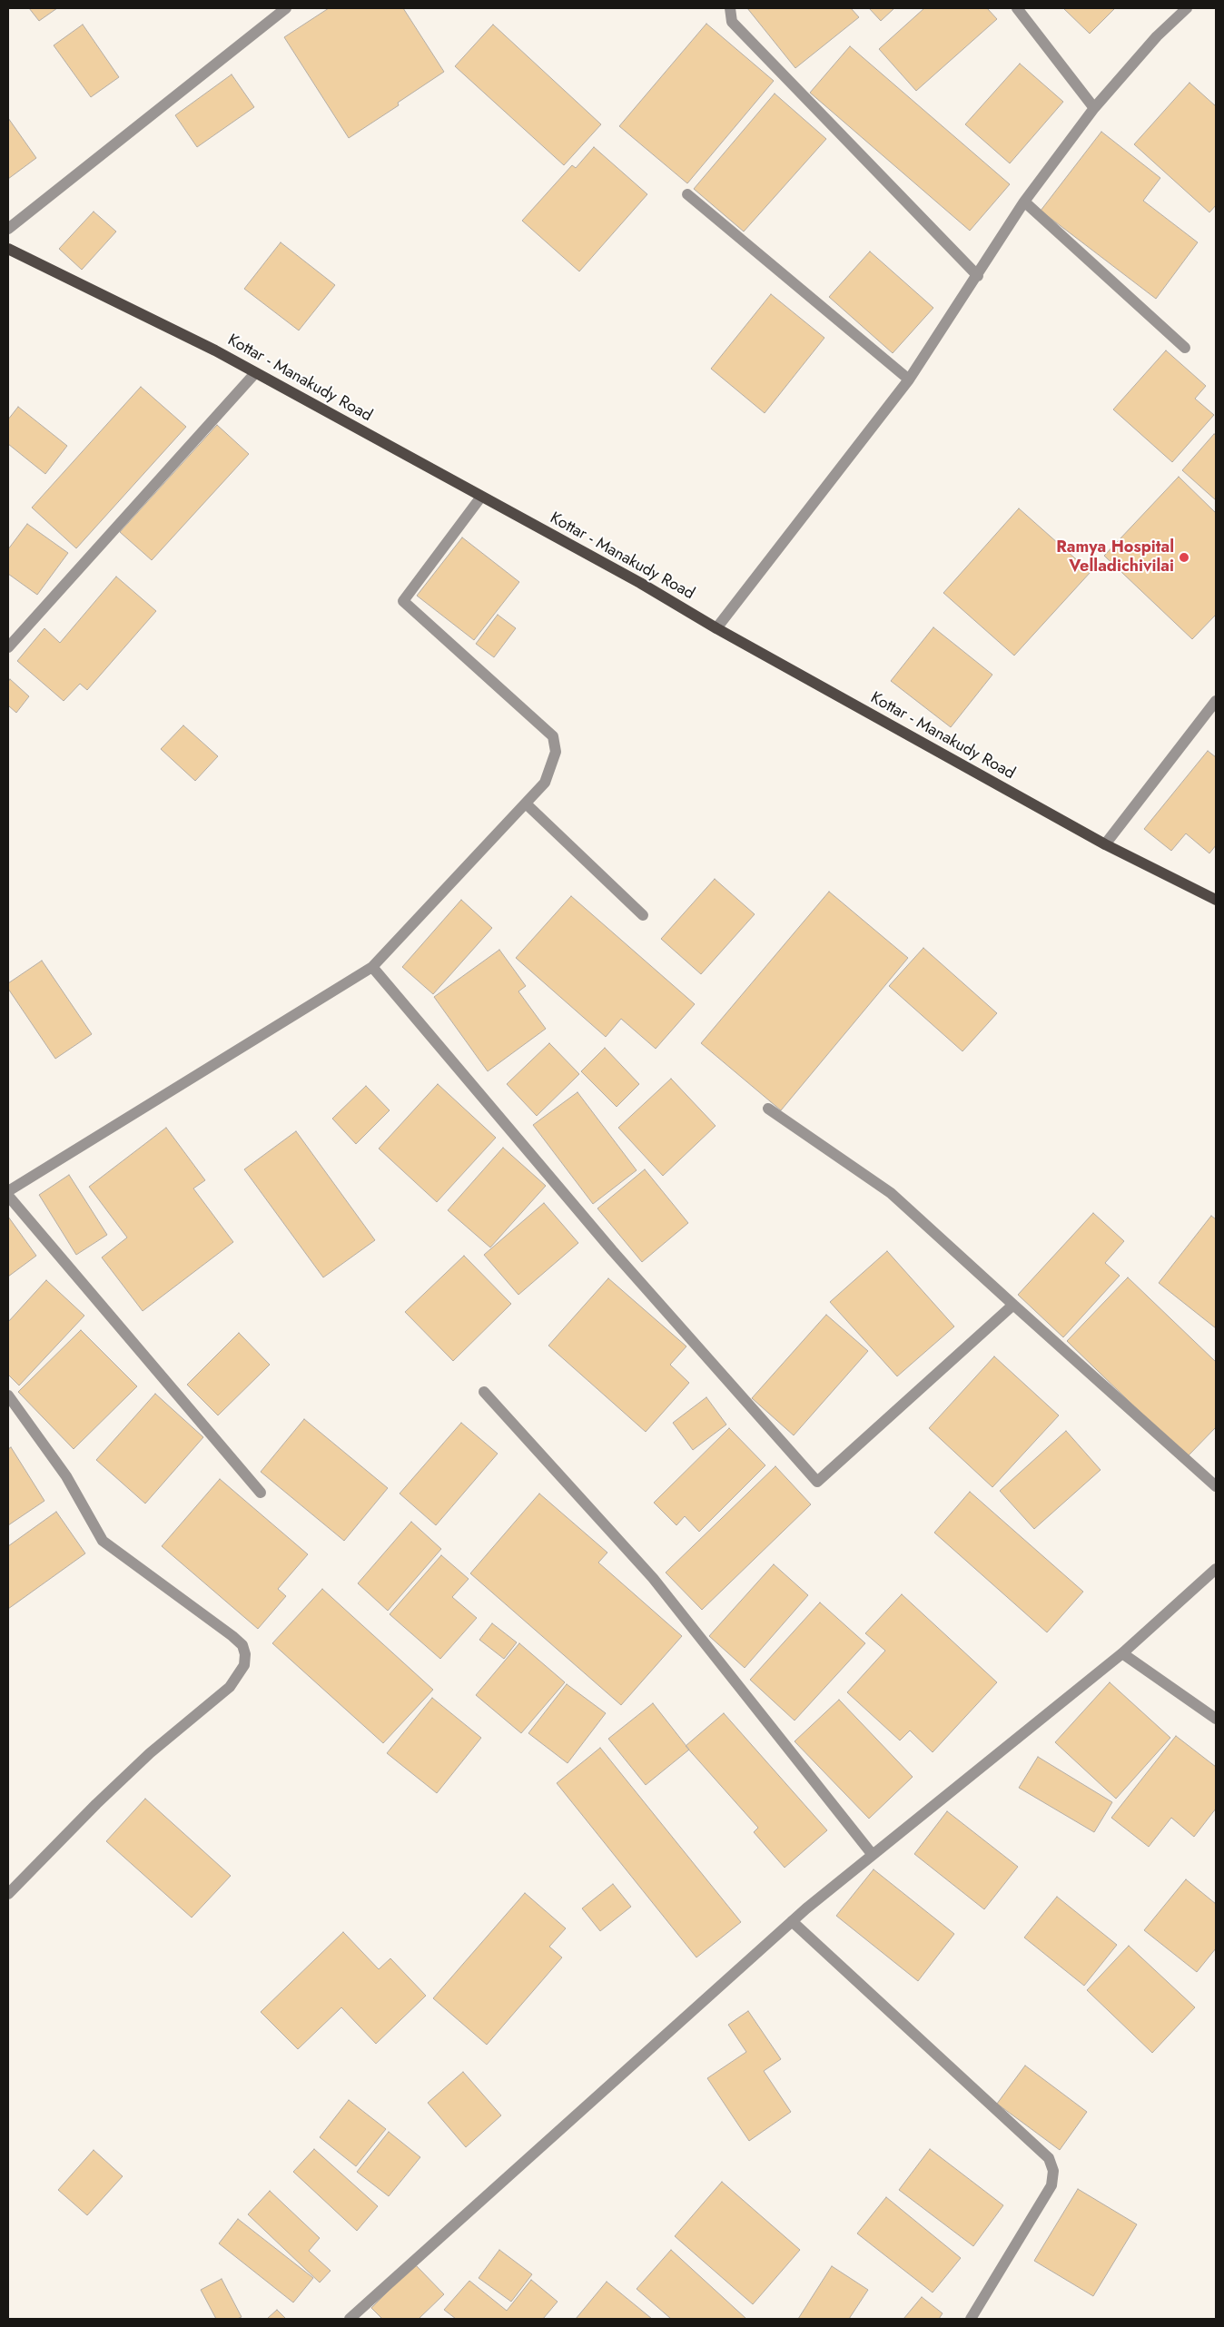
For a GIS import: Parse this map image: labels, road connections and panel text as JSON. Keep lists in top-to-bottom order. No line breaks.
{"streets":{"main road":["Kottar - Manakudy Road"]},"places":["Ramya Hospital Velladichivilai"]}
